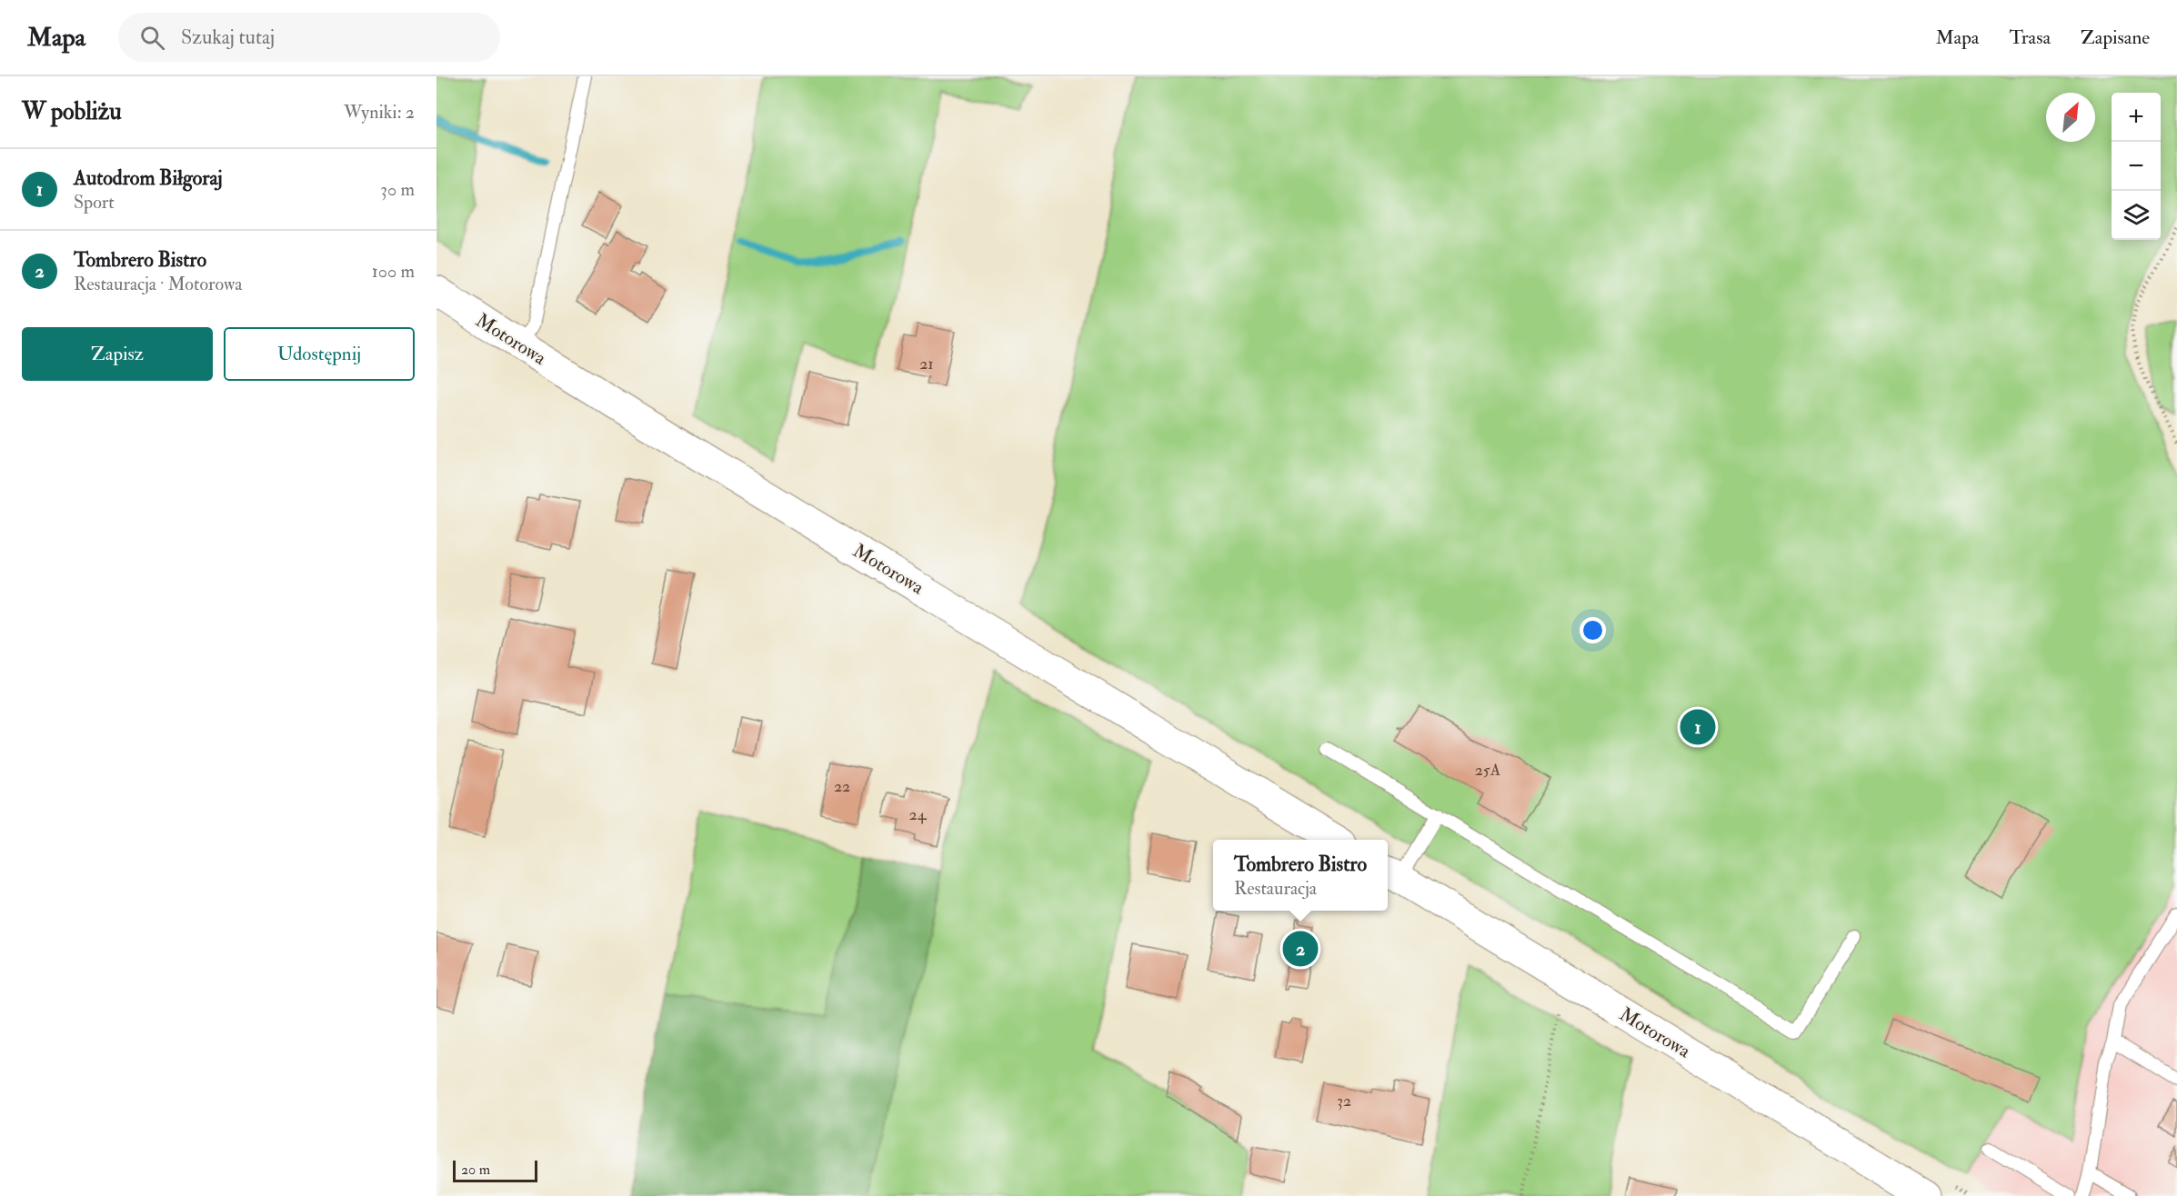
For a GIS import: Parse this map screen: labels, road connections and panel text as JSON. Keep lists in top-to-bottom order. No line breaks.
{"streets":{"street":["Motorowa"]},"house_numbers":["21","25A","22","24","32"],"scale_bar":"20 m","north":"top right","page":{"header":"Mapa","search":"Szukaj tutaj","nav":["Mapa","Trasa","Zapisane"],"heading":["W pobliżu","Wyniki: 2"],"map_buttons":["+","−"],"list":[{"mark":"1","name":"Autodrom Biłgoraj","note":"Sport","value":"30 m"},{"mark":"2","name":"Tombrero Bistro","note":"Restauracja · Motorowa","value":"100 m"}],"buttons":["Zapisz","Udostępnij"],"pins":["1","2"],"popup":["Tombrero Bistro","Restauracja"],"scale":"20 m"}}
